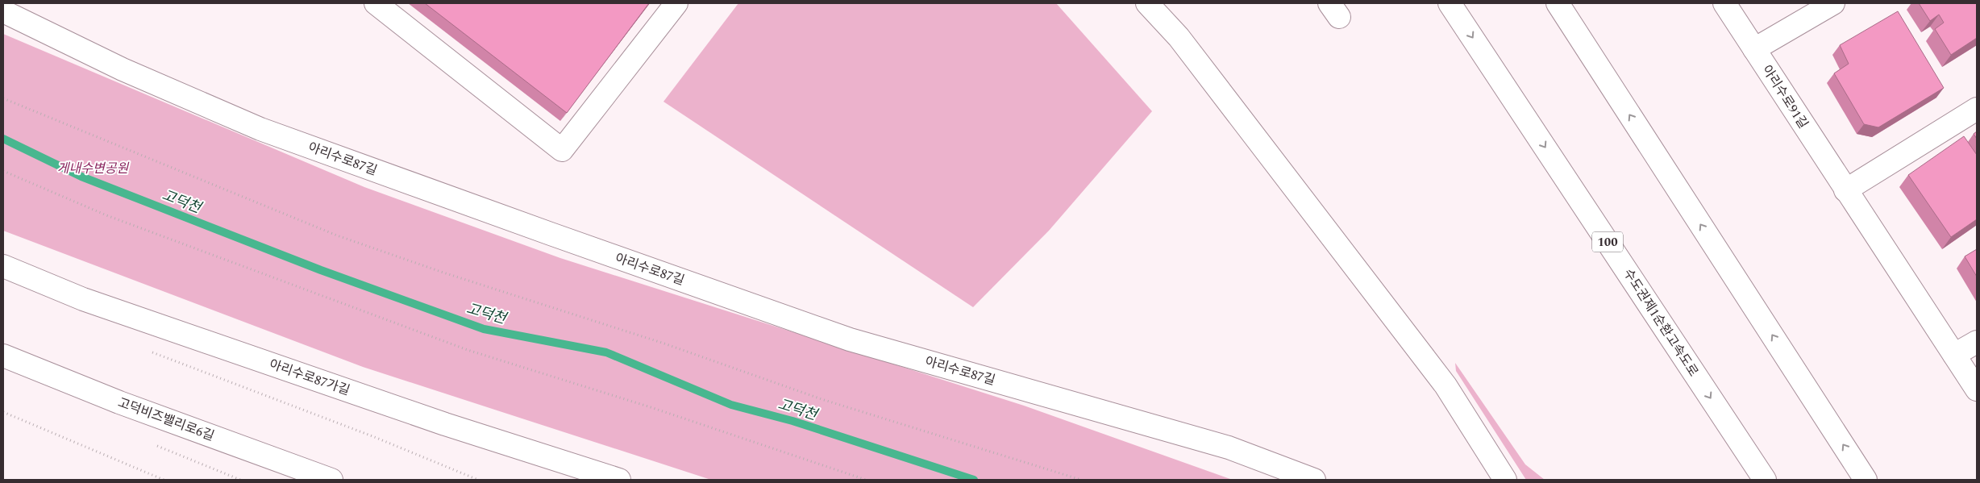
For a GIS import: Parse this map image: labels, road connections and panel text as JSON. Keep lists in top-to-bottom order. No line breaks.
{"streets":{"main road":["아리수로91길","아리수로87길","100","수도권제1순환고속도로","아리수로87가길","고덕비즈밸리로6길"]},"water":["고덕천"],"parks":["게내수변공원"]}
